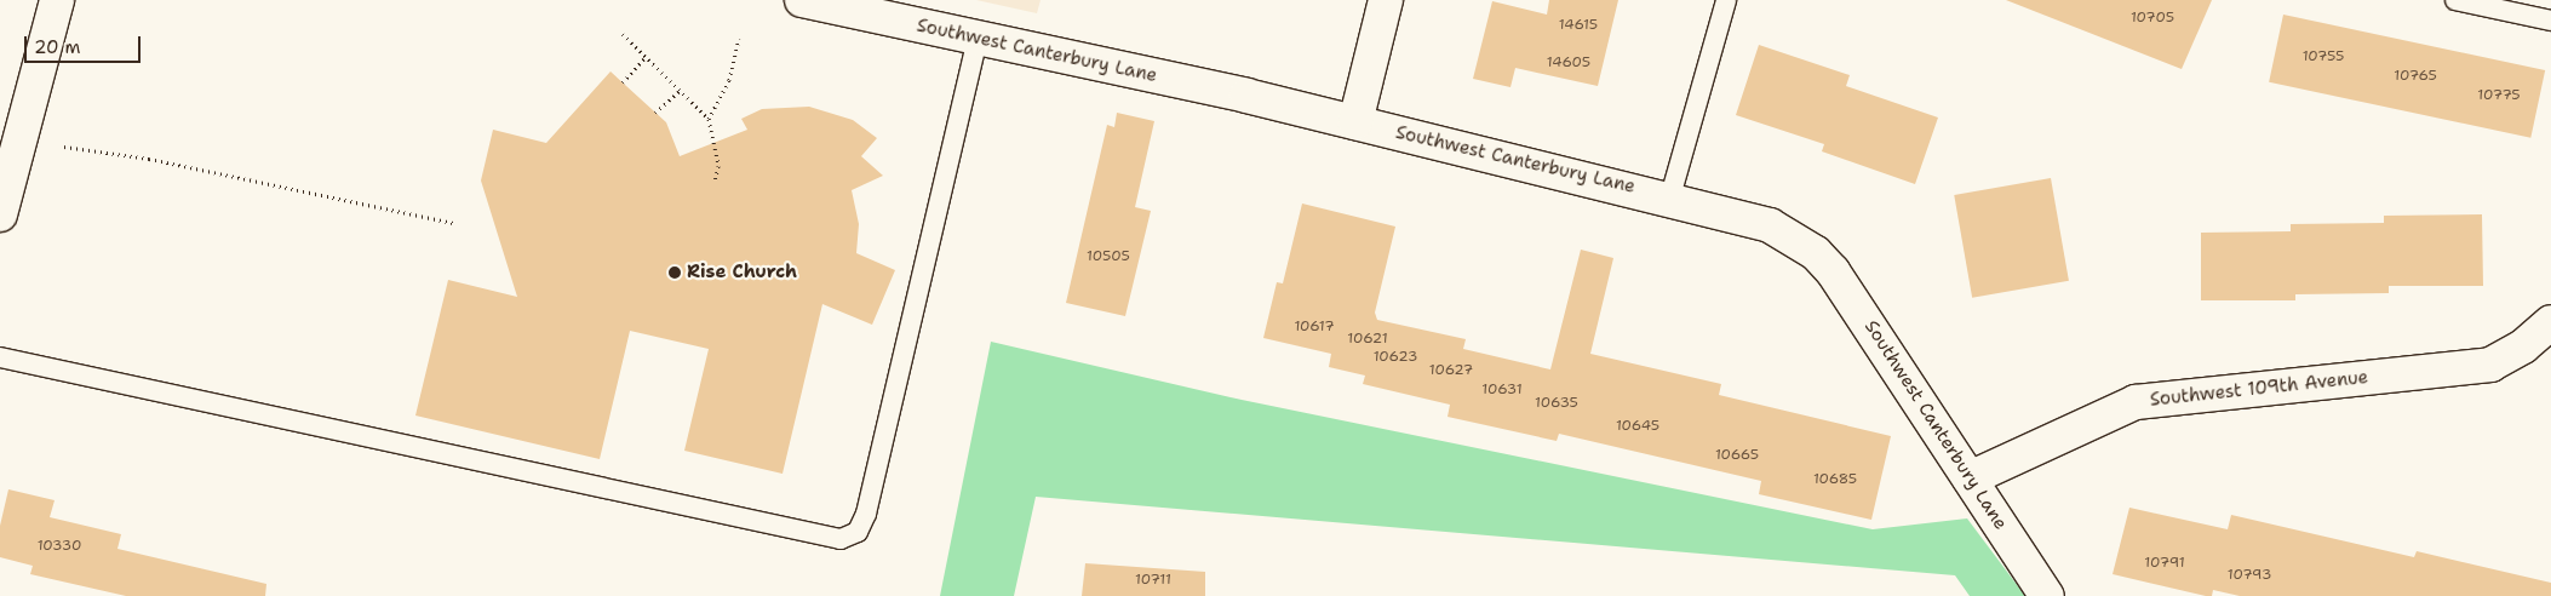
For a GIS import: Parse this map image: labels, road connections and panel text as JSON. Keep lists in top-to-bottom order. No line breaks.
{"streets":{"street":["Southwest Canterbury Lane","Southwest 109th Avenue"]},"crossings":[["Southwest Canterbury Lane","Southwest 109th Avenue"]],"places":["Rise Church"],"house_numbers":["10705","14615","10755","14605","10765","10775","10505","10617","10621","10623","10627","10631","10635","10645","10665","10685","10330","10791","10793","10711"],"scale_bar":"20 m"}
